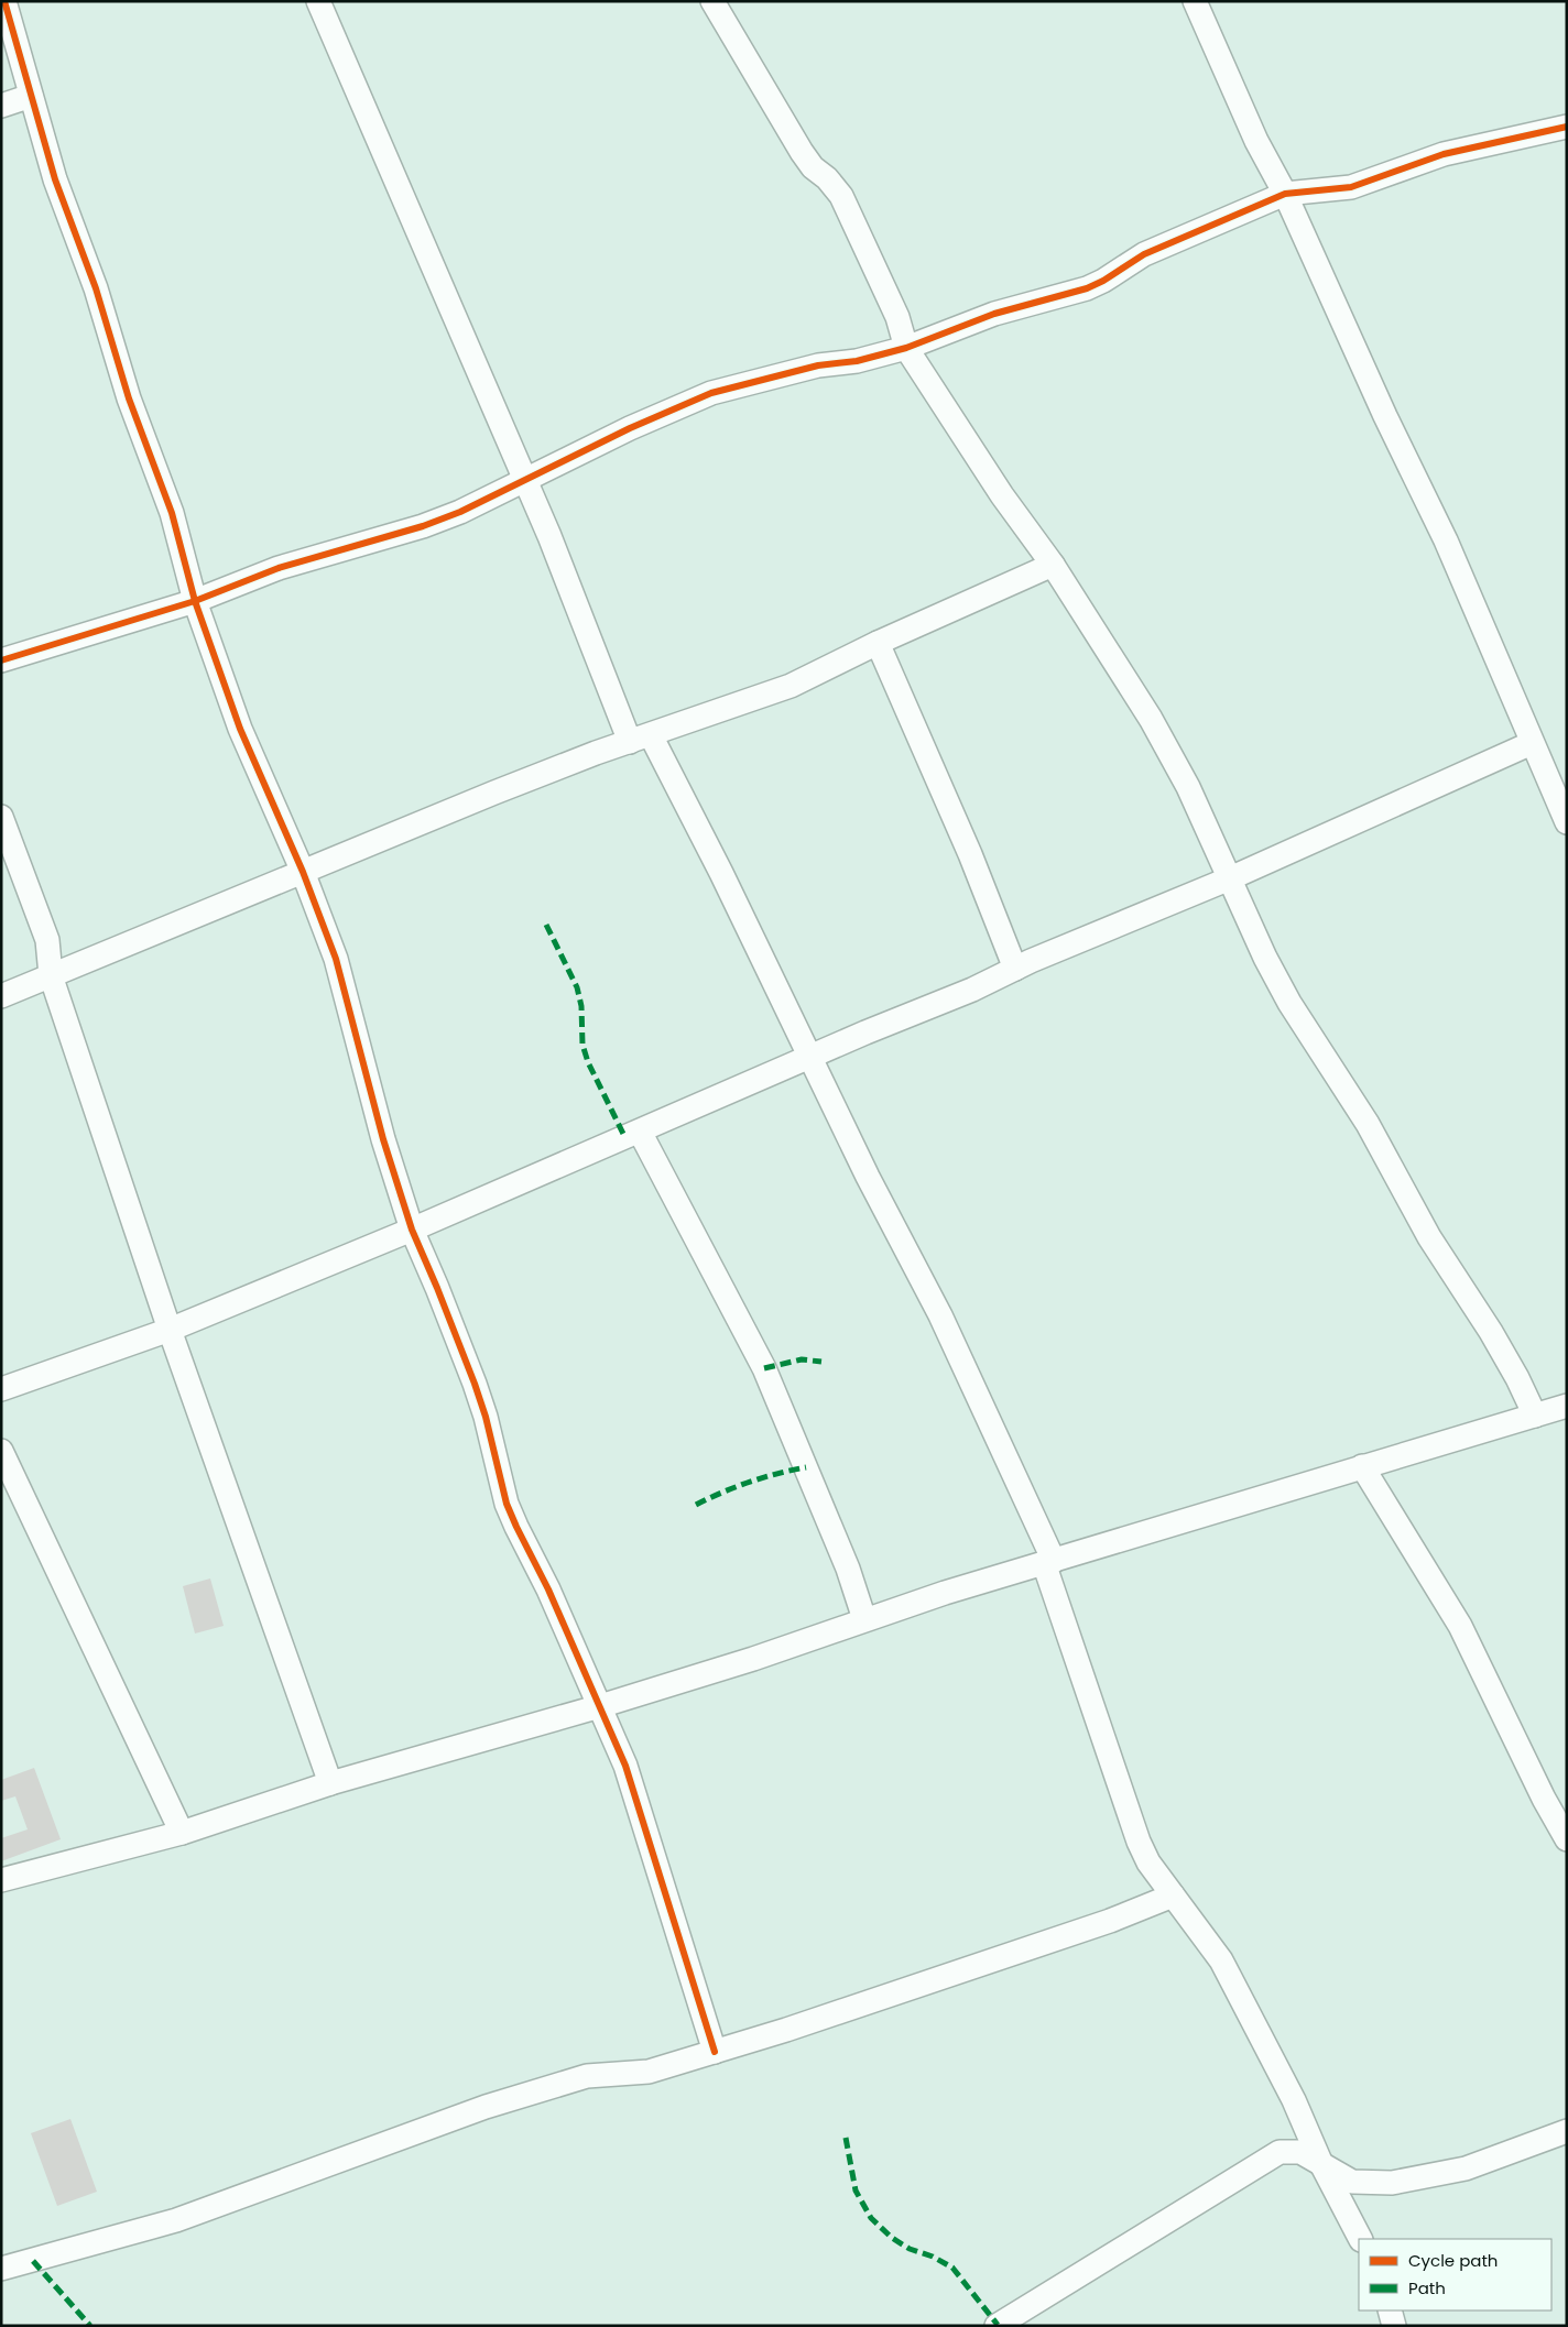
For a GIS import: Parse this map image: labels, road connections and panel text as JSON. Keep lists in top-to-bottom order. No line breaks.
{"legend":["Cycle path","Path"]}
